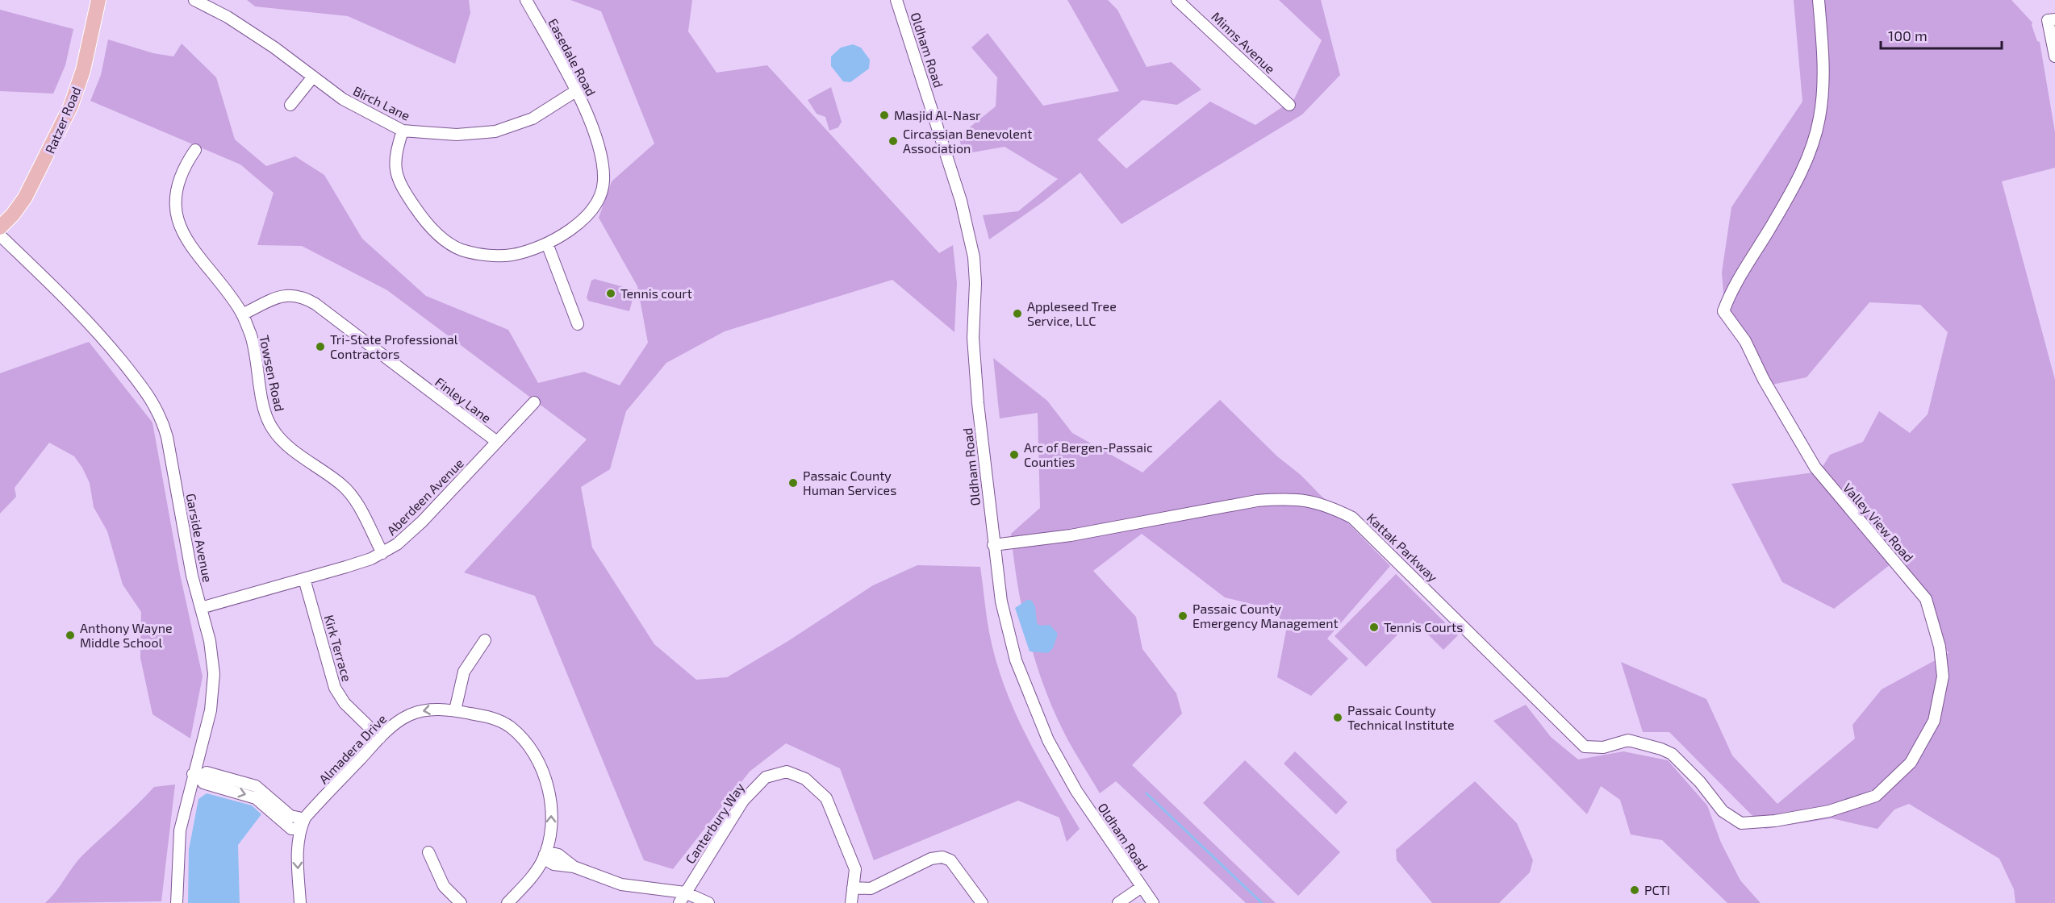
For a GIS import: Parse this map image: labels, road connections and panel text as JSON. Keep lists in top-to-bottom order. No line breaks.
{"streets":{"main road":["Ratzer Road"],"street":["Minns Avenue","Oldham Road","Easedale Road","Birch Lane","Towsen Road","Finley Lane","Aberdeen Avenue","Valley View Road","Garside Avenue","Kattak Parkway","Kirk Terrace","Almadera Drive","Canterbury Way"]},"crossings":[["Oldham Road","Kattak Parkway"],["Easedale Road","Birch Lane"],["Towsen Road","Finley Lane"],["Towsen Road","Aberdeen Avenue"],["Finley Lane","Aberdeen Avenue"],["Aberdeen Avenue","Garside Avenue"],["Aberdeen Avenue","Kirk Terrace"],["Valley View Road","Kattak Parkway"],["Kirk Terrace","Almadera Drive"]],"places":["Masjid Al-Nasr","Circassian Benevolent Association","Tennis court","Appleseed Tree Service, LLC","Tri-State Professional Contractors","Arc of Bergen-Passaic Counties","Passaic County Human Services","Passaic County Emergency Management","Tennis Courts","Anthony Wayne Middle School","Passaic County Technical Institute","PCTI"],"scale_bar":"100 m"}
